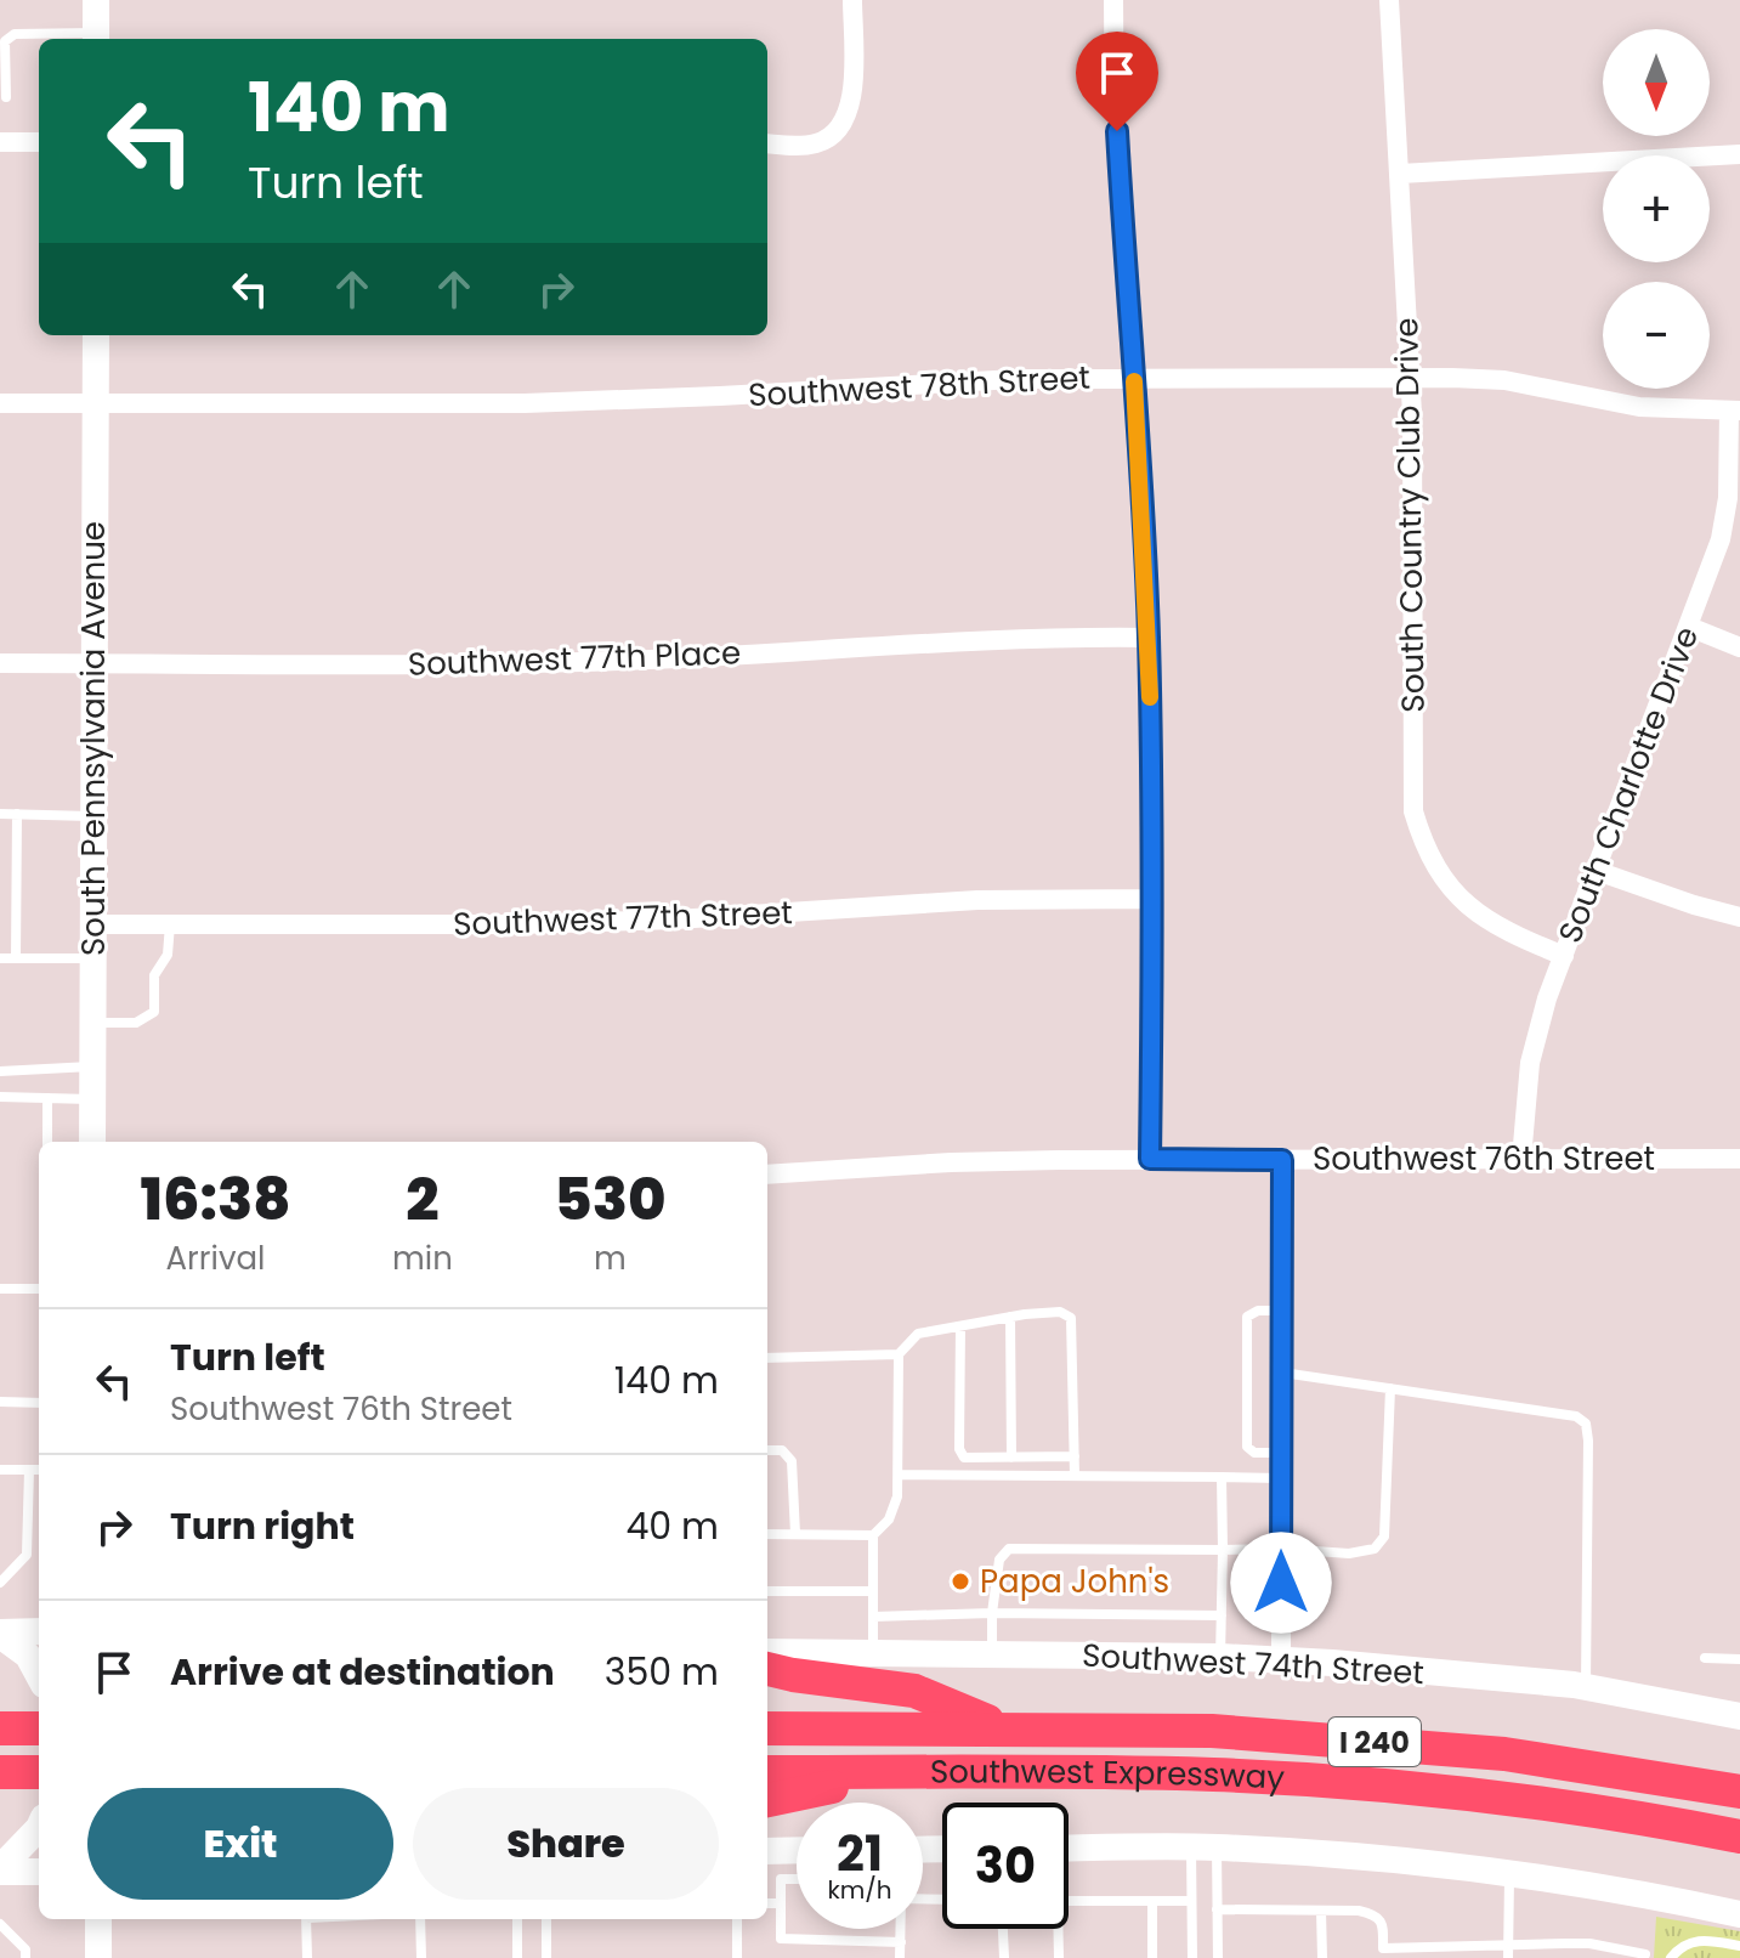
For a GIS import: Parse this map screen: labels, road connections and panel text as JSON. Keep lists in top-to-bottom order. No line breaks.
{"streets":{"highway":["I 240","Southwest Expressway"],"main road":["South Pennsylvania Avenue","Southwest 74th Street"],"street":["Southwest 78th Street","South Country Club Drive","Southwest 77th Place","South Charlotte Drive","Southwest 77th Street","Southwest 76th Street"]},"crossings":[["Southwest 78th Street","South Country Club Drive"],["Southwest 78th Street","South Pennsylvania Avenue"],["Southwest 78th Street","South Charlotte Drive"],["South Country Club Drive","South Charlotte Drive"],["Southwest 77th Place","South Pennsylvania Avenue"],["South Pennsylvania Avenue","Southwest 77th Street"],["South Charlotte Drive","Southwest 76th Street"]],"places":["Papa John's"],"north":"bottom","page":{"map_buttons":["+","−"],"turn":["140 m","Turn left"],"eta":["16:38","Arrival","2","min","530","m"],"list":[{"name":"Turn left","note":"Southwest 76th Street","value":"140 m"},{"name":"Turn right","value":"40 m"},{"name":"Arrive at destination","value":"350 m"}],"buttons":["Exit","Share"],"speed":"21 km/h","limit":"30"}}
